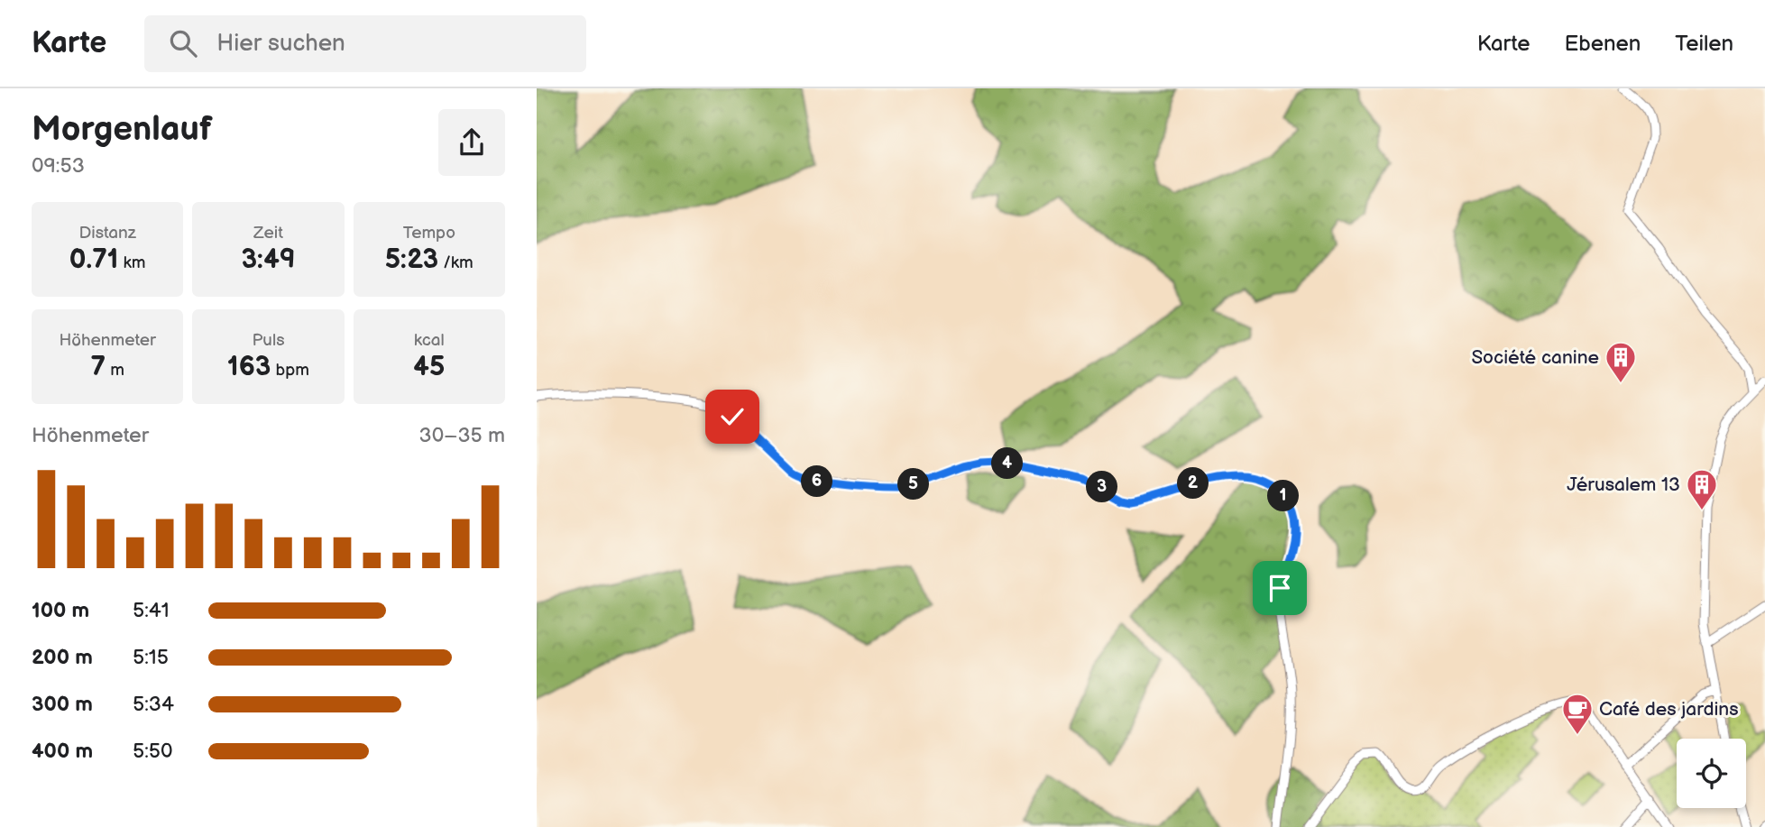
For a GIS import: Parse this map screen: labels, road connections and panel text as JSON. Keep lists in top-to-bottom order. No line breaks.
{"places":{"building":["Société canine","Jérusalem 13"],"cafe":["Café des jardins"]},"page":{"header":"Karte","search":"Hier suchen","nav":["Karte","Ebenen","Teilen"],"heading":["Morgenlauf","09:53"],"stats":[["Distanz","0.71 km"],["Zeit","3:49"],["Tempo","5:23 /km"],["Höhenmeter","7 m"],["Puls","163 bpm"],["kcal","45"]],"chart":["Höhenmeter","30–35 m"],"pins":["4","6","2","5","3","1"],"list":[{"name":"100 m","note":"5:41"},{"name":"200 m","note":"5:15"},{"name":"300 m","note":"5:34"},{"name":"400 m","note":"5:50"}]}}
